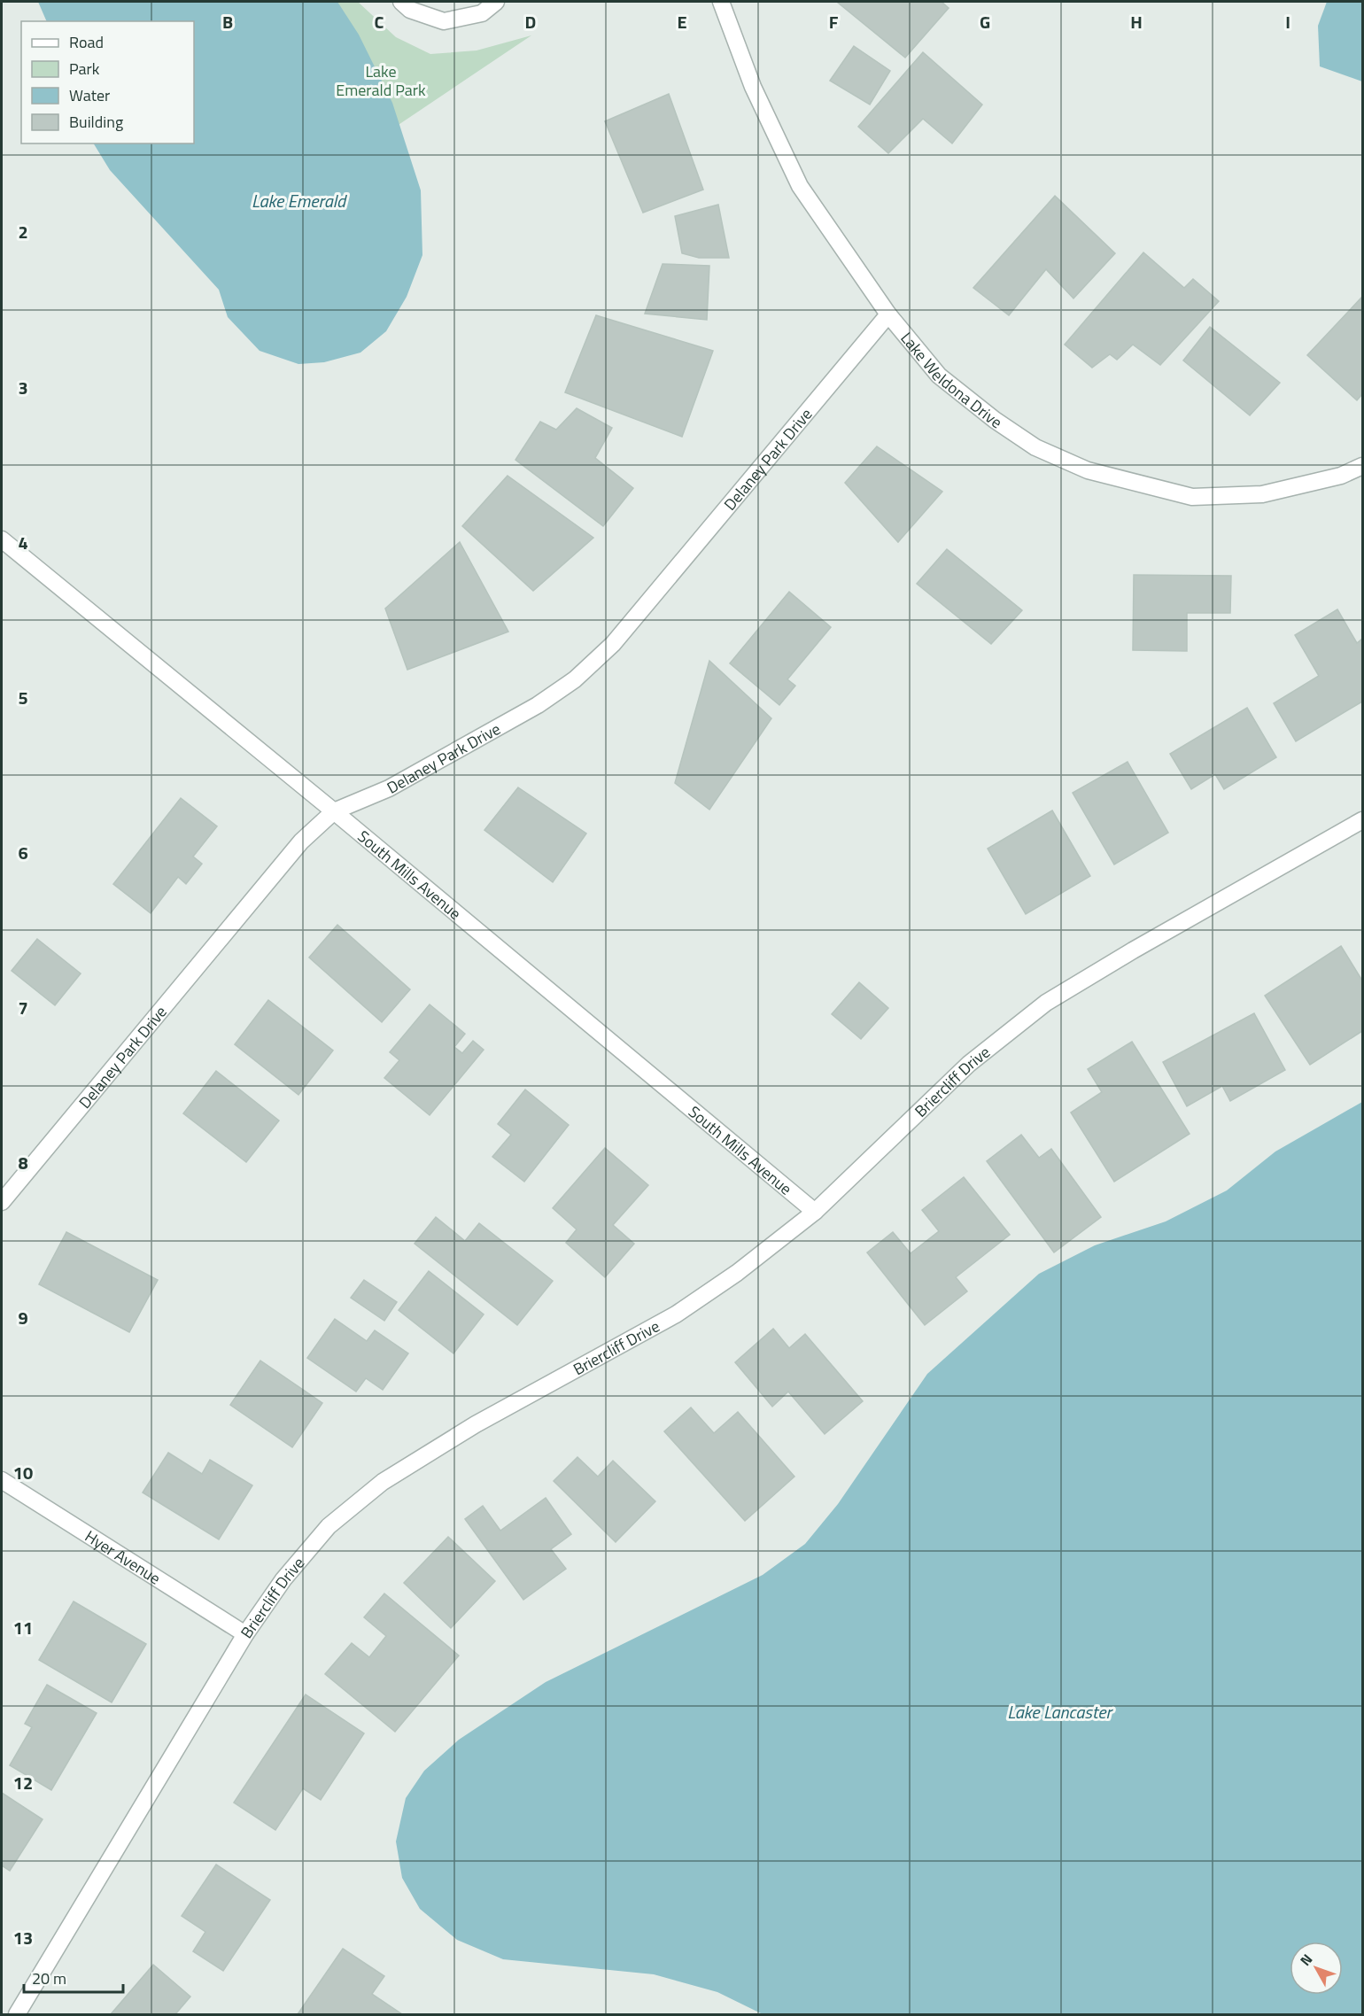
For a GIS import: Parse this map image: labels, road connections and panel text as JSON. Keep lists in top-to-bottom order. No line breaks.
{"streets":{"street":["Lake Weldona Drive","Delaney Park Drive","South Mills Avenue","Briercliff Drive","Hyer Avenue"]},"crossings":[["Lake Weldona Drive","Delaney Park Drive"],["Delaney Park Drive","South Mills Avenue"],["South Mills Avenue","Briercliff Drive"],["Briercliff Drive","Hyer Avenue"]],"water":["Lake Emerald","Lake Lancaster"],"parks":["Lake Emerald Park"],"legend":["Road","Park","Water","Building"],"scale_bar":"20 m","north":"top left","grid":{"columns":["B","C","D","E","F","G","H","I"],"rows":["2","3","4","5","6","7","8","9","10","11","12","13"]}}
